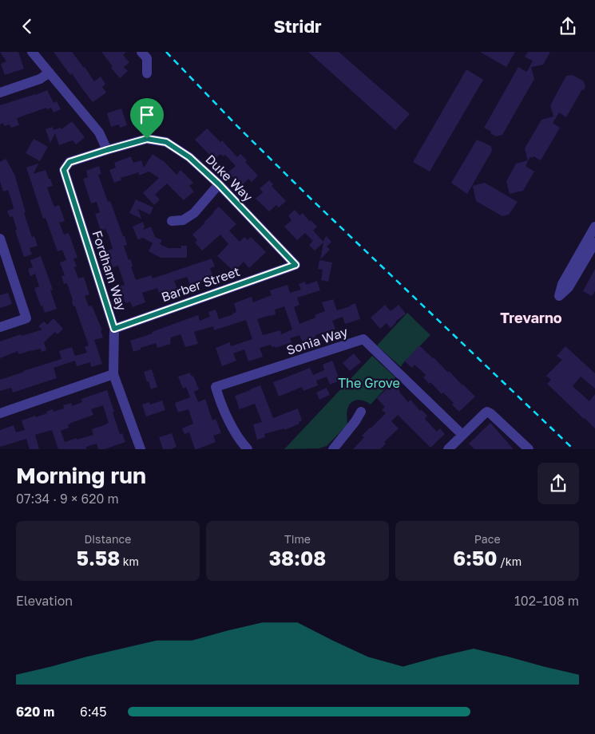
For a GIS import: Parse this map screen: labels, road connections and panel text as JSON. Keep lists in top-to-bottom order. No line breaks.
{"streets":{"street":["Duke Way","Fordham Way","Barber Street","Sonia Way"]},"crossings":[["Duke Way","Fordham Way"],["Duke Way","Barber Street"],["Fordham Way","Barber Street"]],"districts":["Trevarno"],"parks":["The Grove"],"page":{"header":"Stridr","heading":["Morning run","07:34 · 9 × 620 m"],"stats":[["Distance","5.58 km"],["Time","38:08"],["Pace","6:50 /km"]],"chart":["Elevation","102–108 m"],"list":[{"name":"620 m","note":"6:45"}]}}
